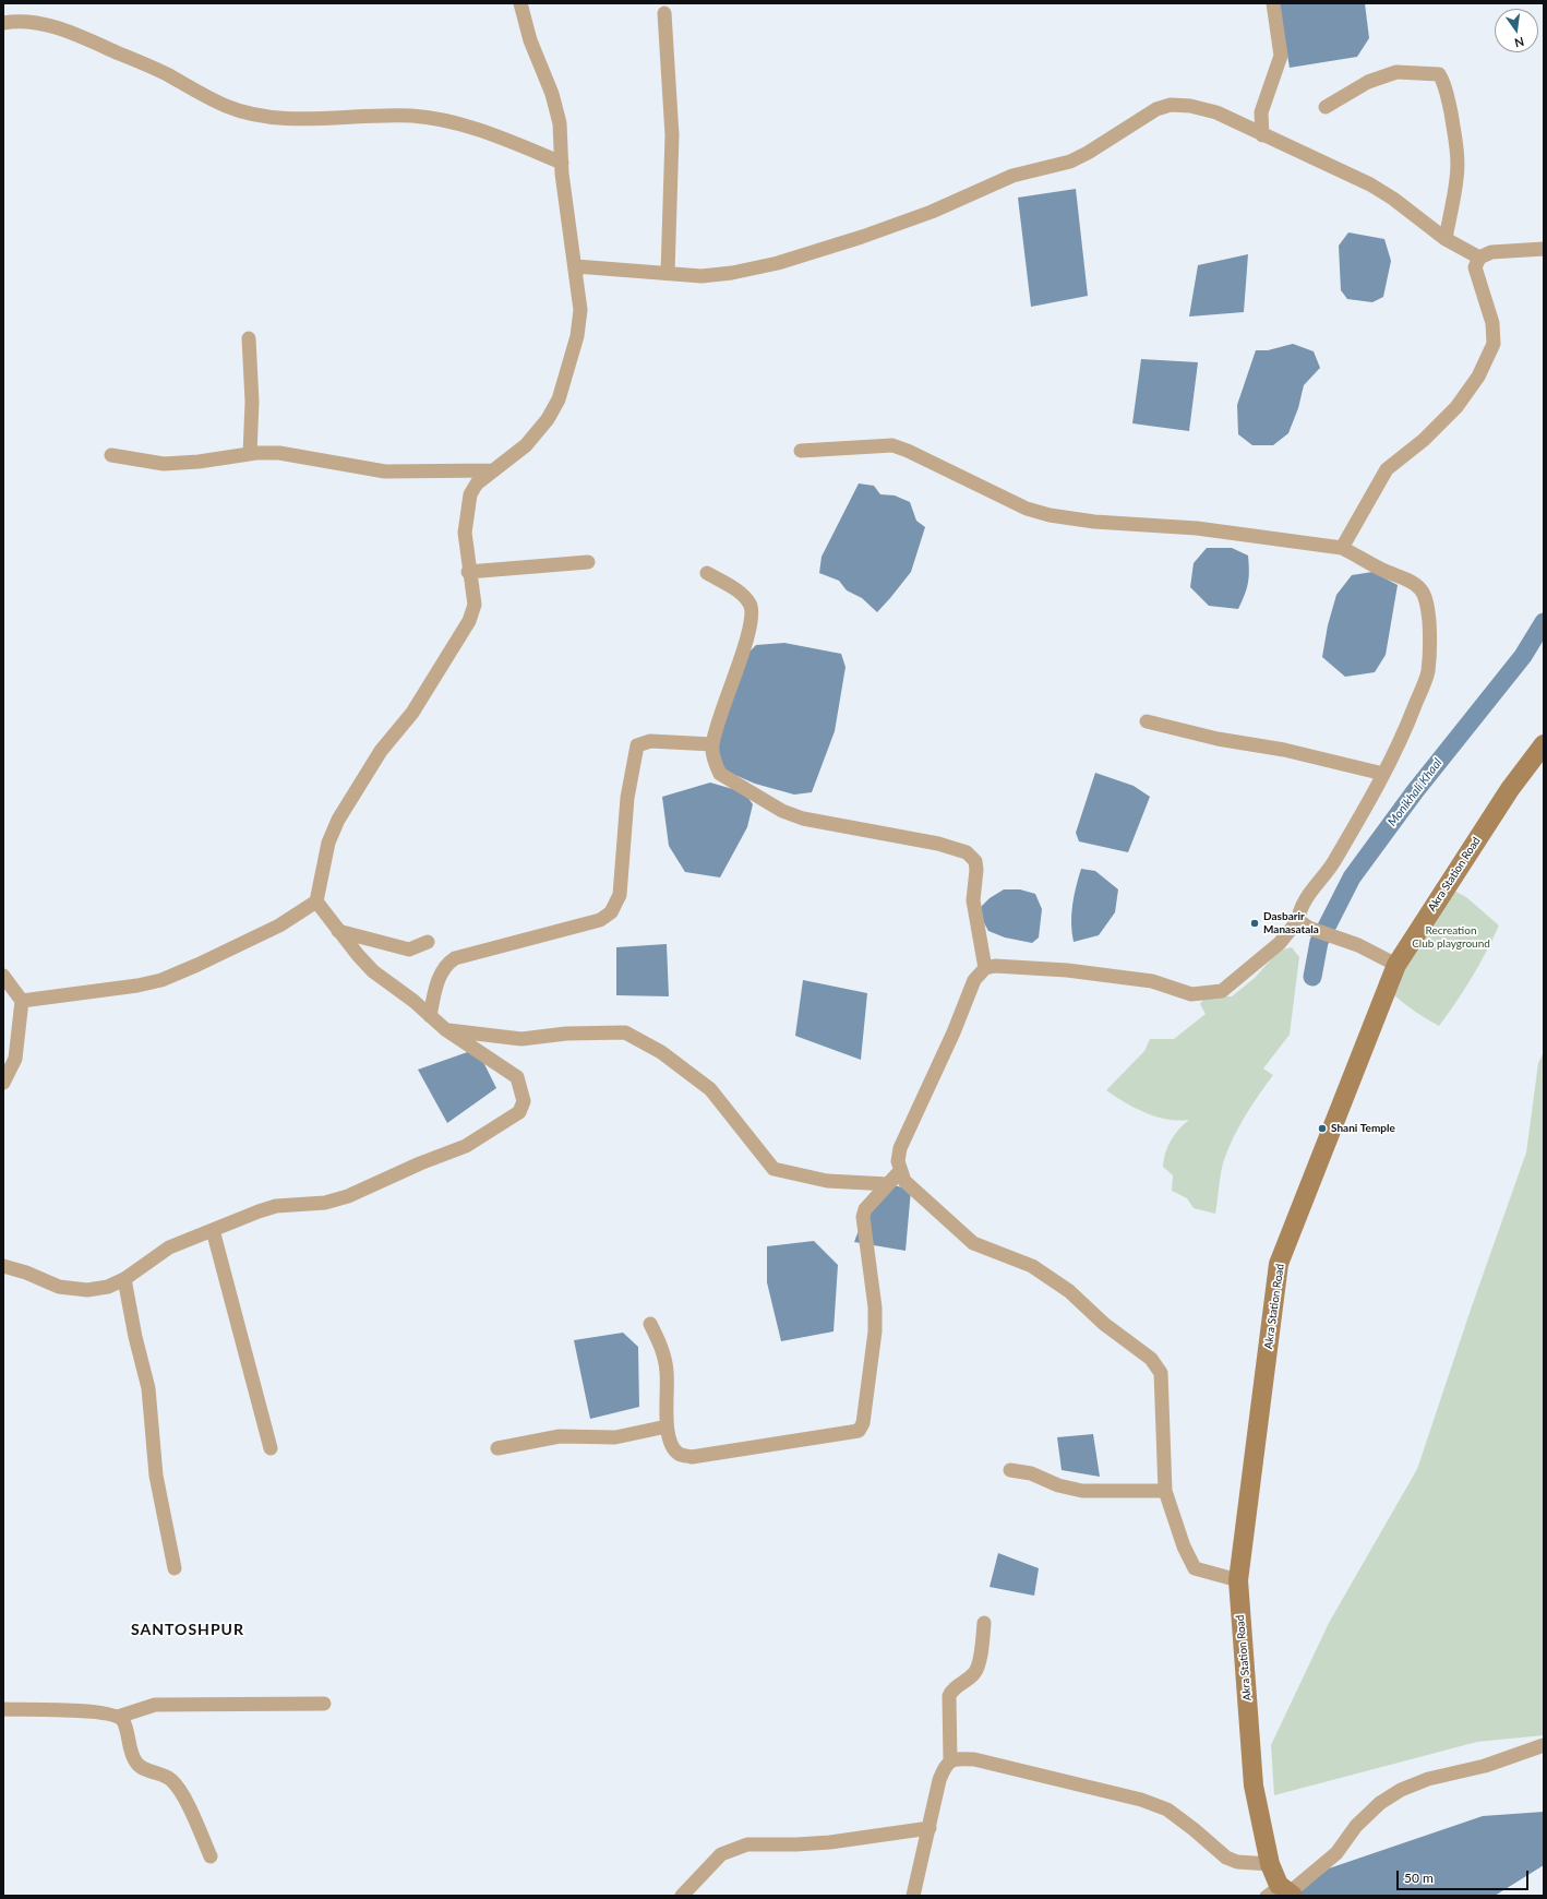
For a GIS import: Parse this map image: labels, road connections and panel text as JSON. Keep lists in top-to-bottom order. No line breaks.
{"streets":{"main road":["Akra Station Road"]},"districts":["SANTOSHPUR"],"water":["Monikhali Khaal"],"parks":["Recreation Club playground"],"places":["Dasbarir Manasatala","Shani Temple"],"scale_bar":"50 m","north":"bottom"}
